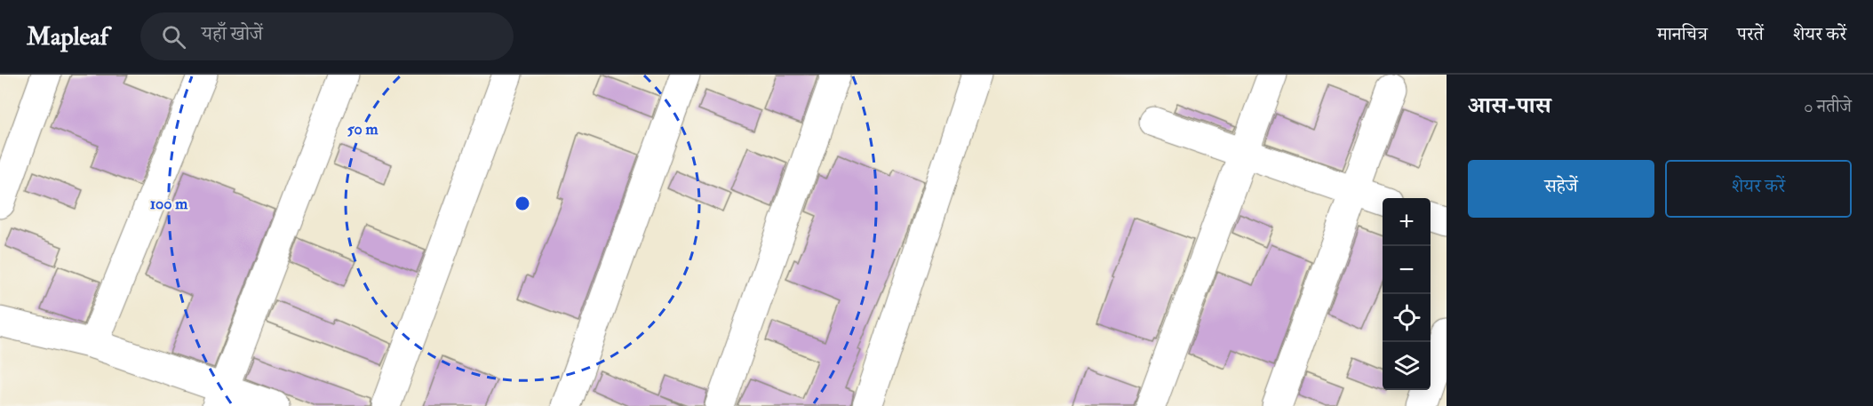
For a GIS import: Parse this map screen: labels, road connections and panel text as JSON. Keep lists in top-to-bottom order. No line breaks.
{"page":{"header":"Mapleaf","search":"यहाँ खोजें","nav":["मानचित्र","परतें","शेयर करें"],"heading":["आस-पास","0 नतीजे"],"buttons":["सहेजें","शेयर करें"],"map_buttons":["+","−"]},"rings":["50 m","100 m"]}
